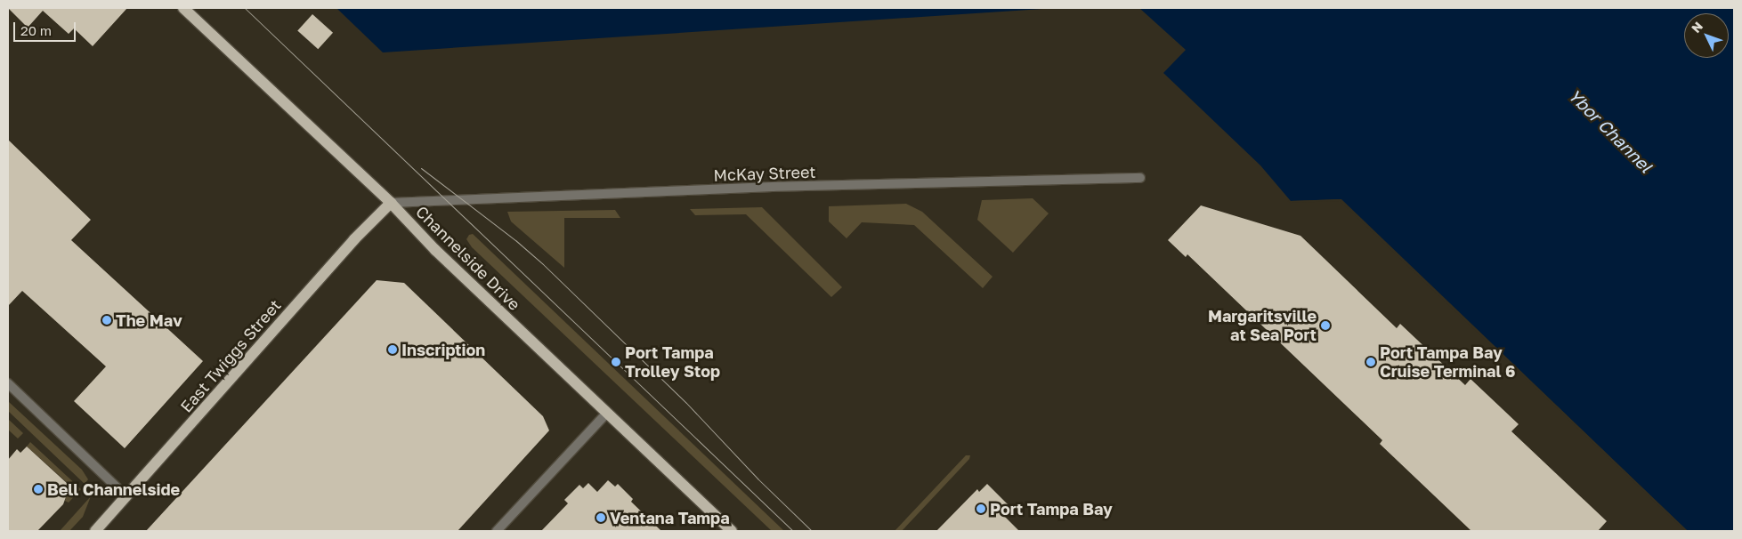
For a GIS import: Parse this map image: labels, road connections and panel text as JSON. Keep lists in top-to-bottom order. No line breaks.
{"streets":{"main road":["Channelside Drive","East Twiggs Street"],"street":["McKay Street"]},"crossings":[["McKay Street","Channelside Drive"],["McKay Street","East Twiggs Street"],["Channelside Drive","East Twiggs Street"]],"water":["Ybor Channel"],"places":["The Mav","Margaritsville at Sea Port","Inscription","Port Tampa Trolley Stop","Port Tampa Bay Cruise Terminal 6","Bell Channelside","Port Tampa Bay","Ventana Tampa"],"scale_bar":"20 m","north":"top left"}
